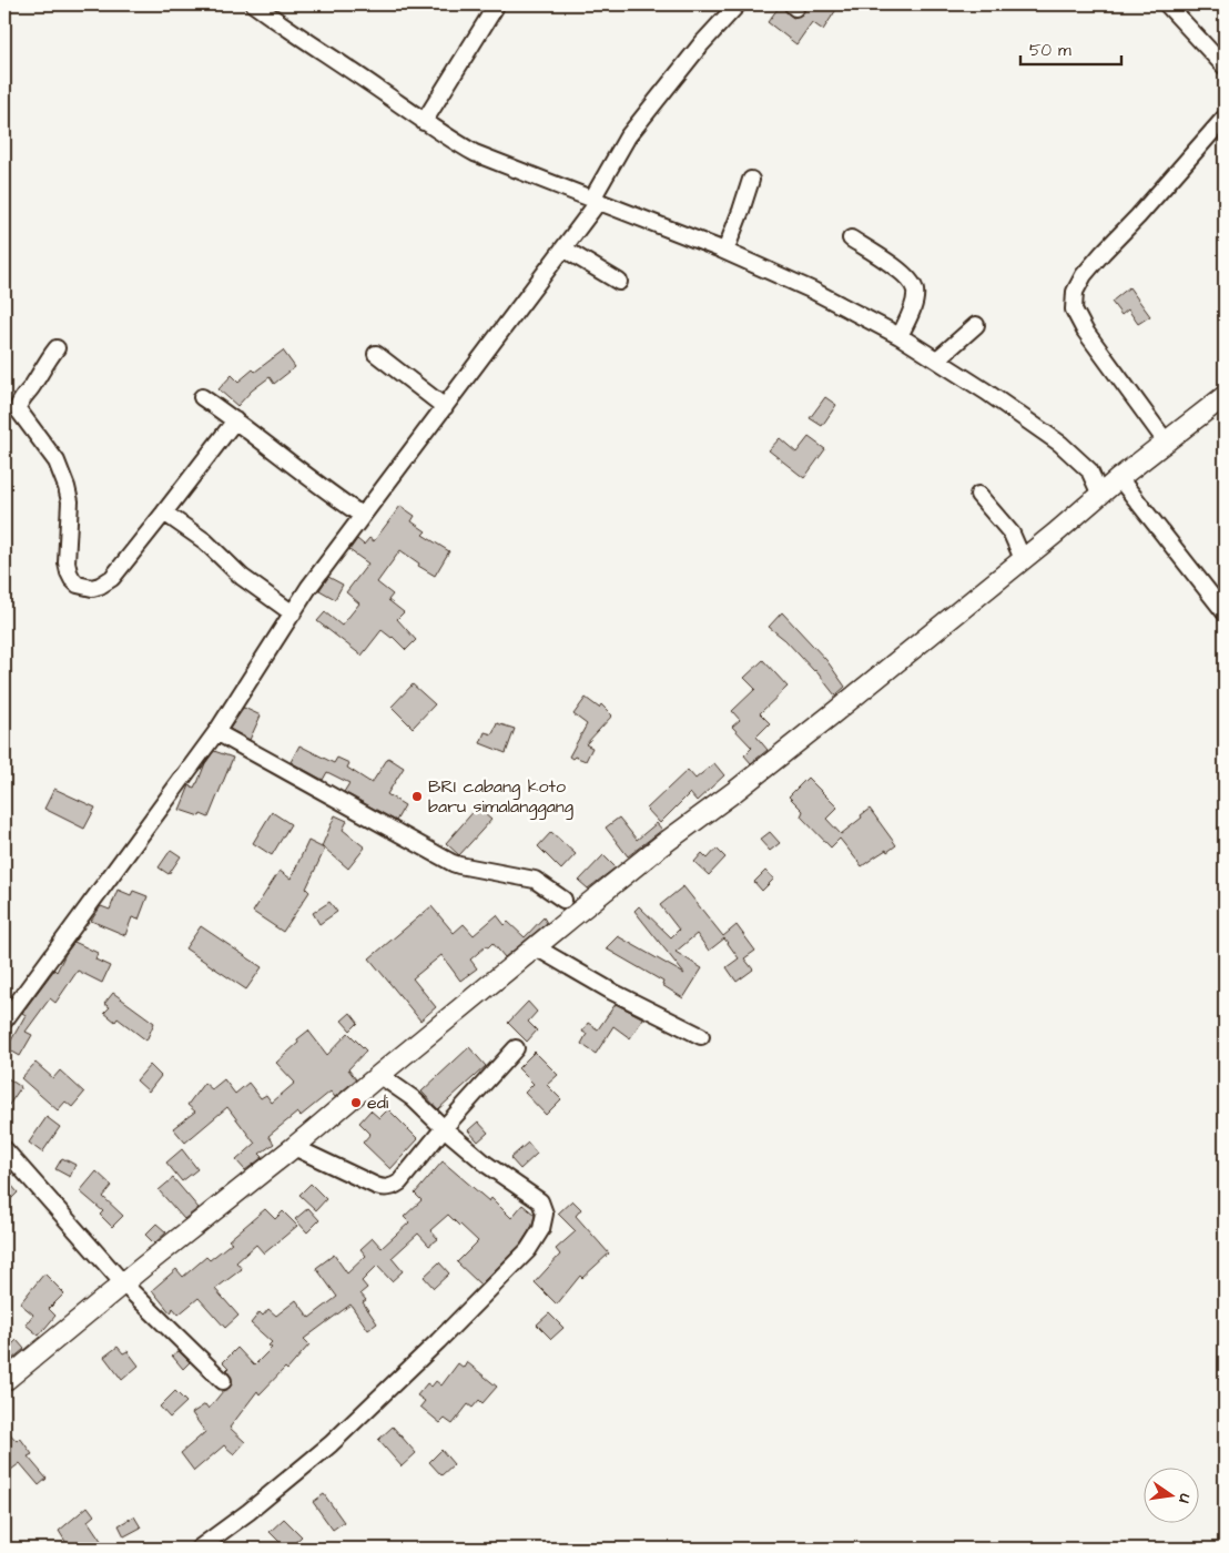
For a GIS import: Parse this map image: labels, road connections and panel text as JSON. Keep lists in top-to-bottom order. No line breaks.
{"places":["BRI cabang koto baru simalanggang","edi"],"scale_bar":"50 m","north":"right"}
